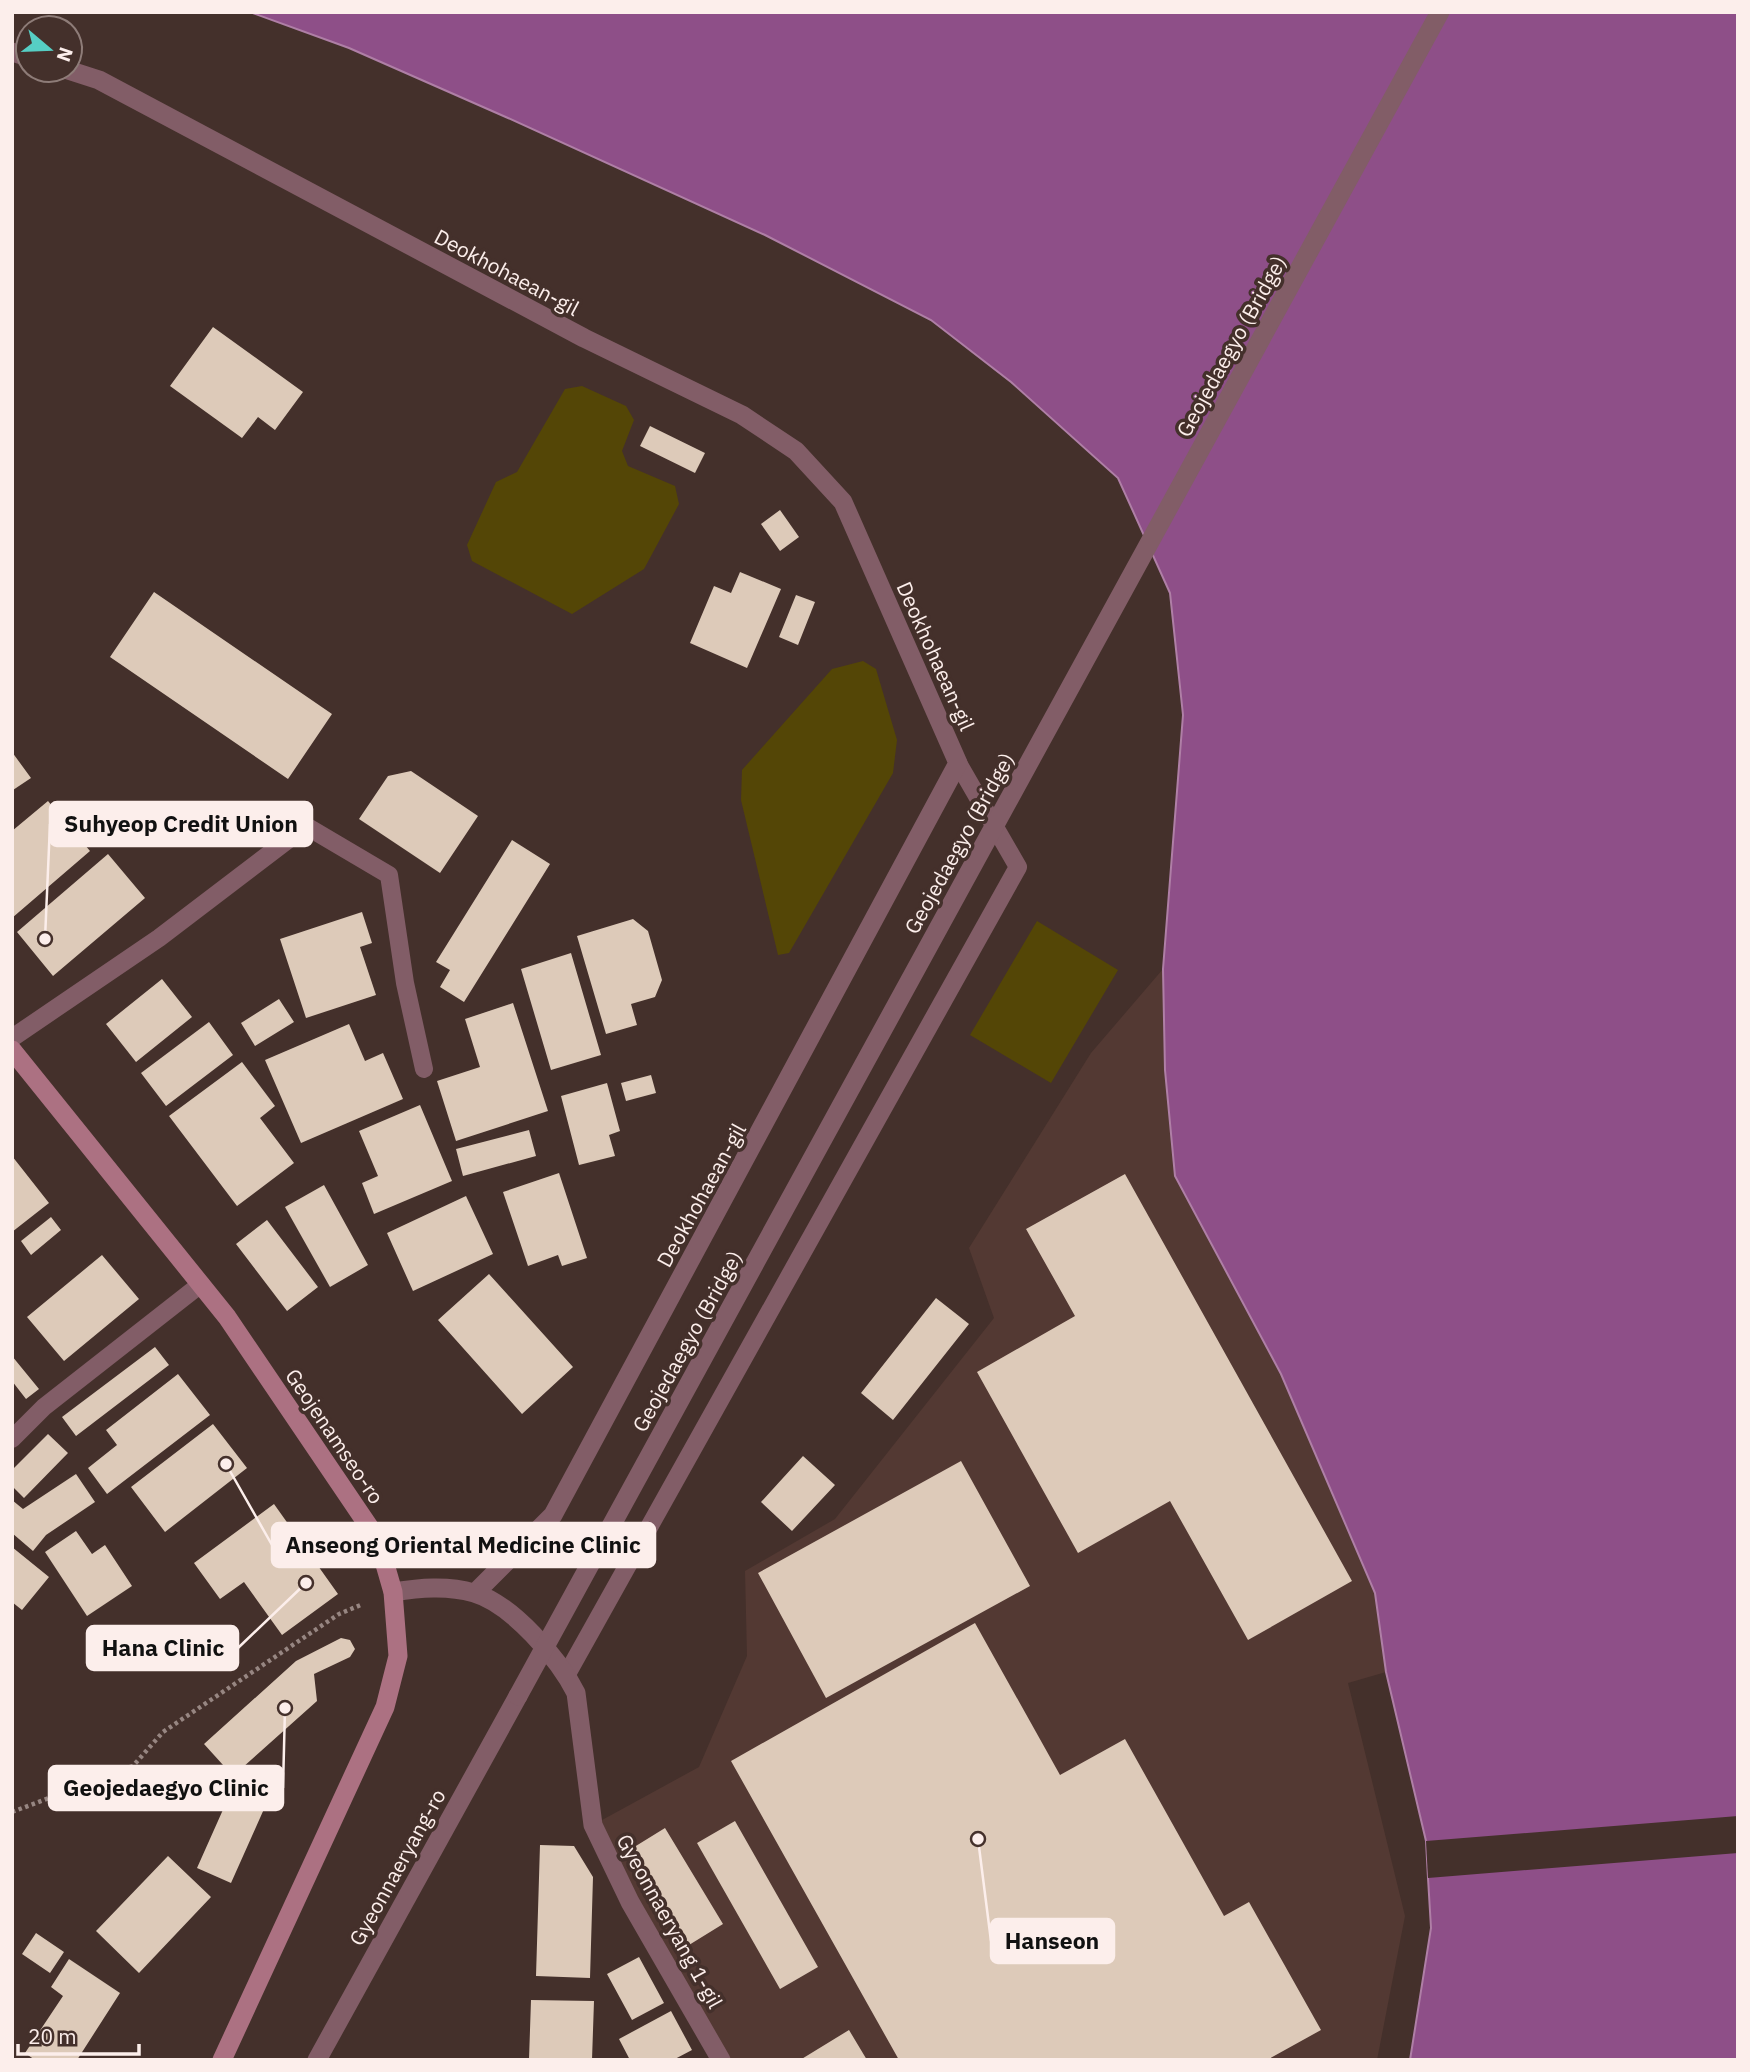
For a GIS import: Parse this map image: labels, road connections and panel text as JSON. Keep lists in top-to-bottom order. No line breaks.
{"streets":{"main road":["Geojenamseo-ro"],"street":["Deokhohaean-gil","Geojedaegyo (Bridge)","Gyeonnaeryang-ro","Gyeonnaeryang 1-gil"]},"crossings":[["Deokhohaean-gil","Gyeonnaeryang 1-gil"],["Geojedaegyo (Bridge)","Gyeonnaeryang-ro"],["Geojenamseo-ro","Gyeonnaeryang 1-gil"]],"places":["Suhyeop Credit Union","Anseong Oriental Medicine Clinic","Hana Clinic","Geojedaegyo Clinic","Hanseon"],"scale_bar":"20 m","north":"right"}
